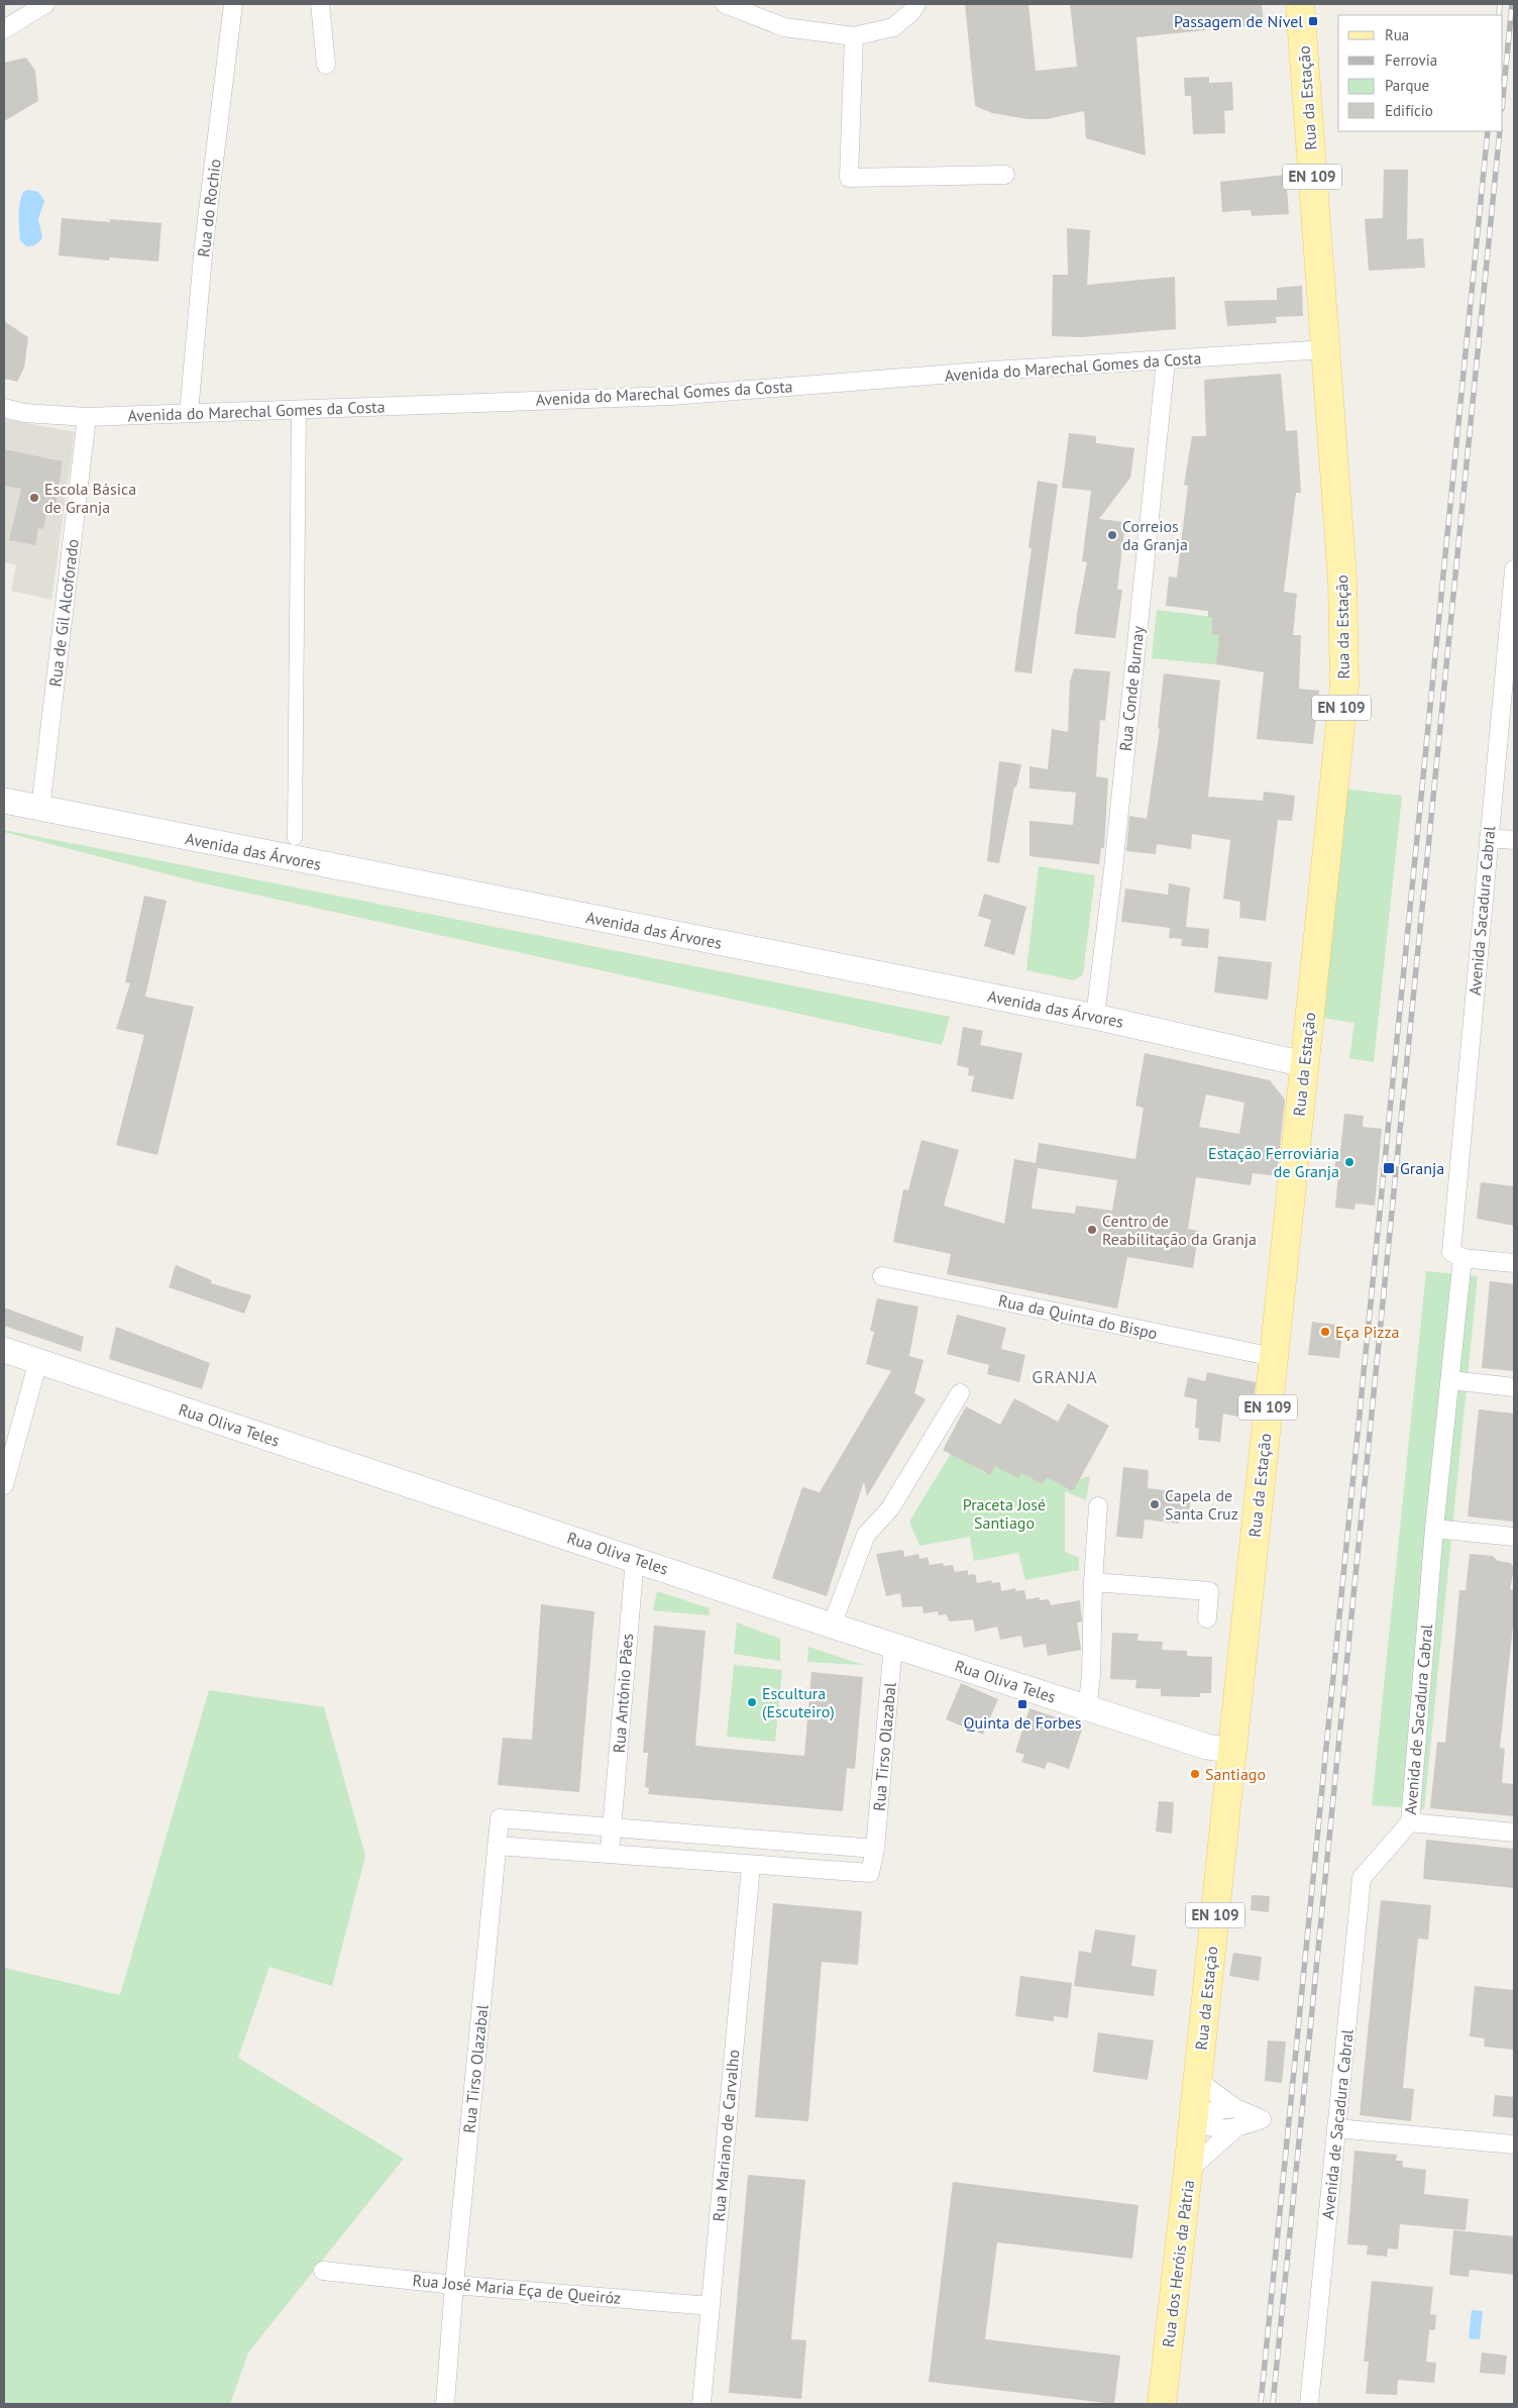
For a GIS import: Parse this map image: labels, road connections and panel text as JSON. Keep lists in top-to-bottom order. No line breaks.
{"streets":{"main road":["Rua da Estação","EN 109","Avenida das Árvores","Rua Oliva Teles","Rua dos Heróis da Pátria"],"street":["Rua do Rochio","Avenida do Marechal Gomes da Costa","Rua de Gil Alcoforado","Rua Conde Burnay","Avenida Sacadura Cabral","Rua da Quinta do Bispo","Rua António Pães","Avenida de Sacadura Cabral","Rua Tirso Olazabal","Rua Mariano de Carvalho","Rua José Maria Eça de Queiróz"]},"crossings":[["Rua da Estação","Avenida do Marechal Gomes da Costa"],["Rua da Estação","Avenida das Árvores"],["Rua da Estação","Rua da Quinta do Bispo"],["Rua da Estação","Rua Oliva Teles"],["Rua da Estação","Rua dos Heróis da Pátria"],["Rua do Rochio","Avenida do Marechal Gomes da Costa"],["Avenida do Marechal Gomes da Costa","Rua de Gil Alcoforado"],["Avenida do Marechal Gomes da Costa","Rua Conde Burnay"],["Rua de Gil Alcoforado","Avenida das Árvores"],["Rua Conde Burnay","Avenida das Árvores"],["Avenida Sacadura Cabral","Avenida de Sacadura Cabral"],["Rua Oliva Teles","Rua António Pães"],["Rua Oliva Teles","Rua Tirso Olazabal"],["Rua Tirso Olazabal","Rua Mariano de Carvalho"],["Rua Tirso Olazabal","Rua José Maria Eça de Queiróz"],["Rua Mariano de Carvalho","Rua José Maria Eça de Queiróz"]],"districts":["GRANJA"],"parks":["Praceta José Santiago"],"places":{"transit":["Passagem de Nível","Granja","Quinta de Forbes"],"other":["Escola Básica de Granja","Correios da Granja","Estação Ferroviária de Granja","Centro de Reabilitação da Granja","Eça Pizza","Capela de Santa Cruz","Escultura (Escuteiro)","Santiago"]},"legend":["Rua","Ferrovia","Parque","Edifício"]}
